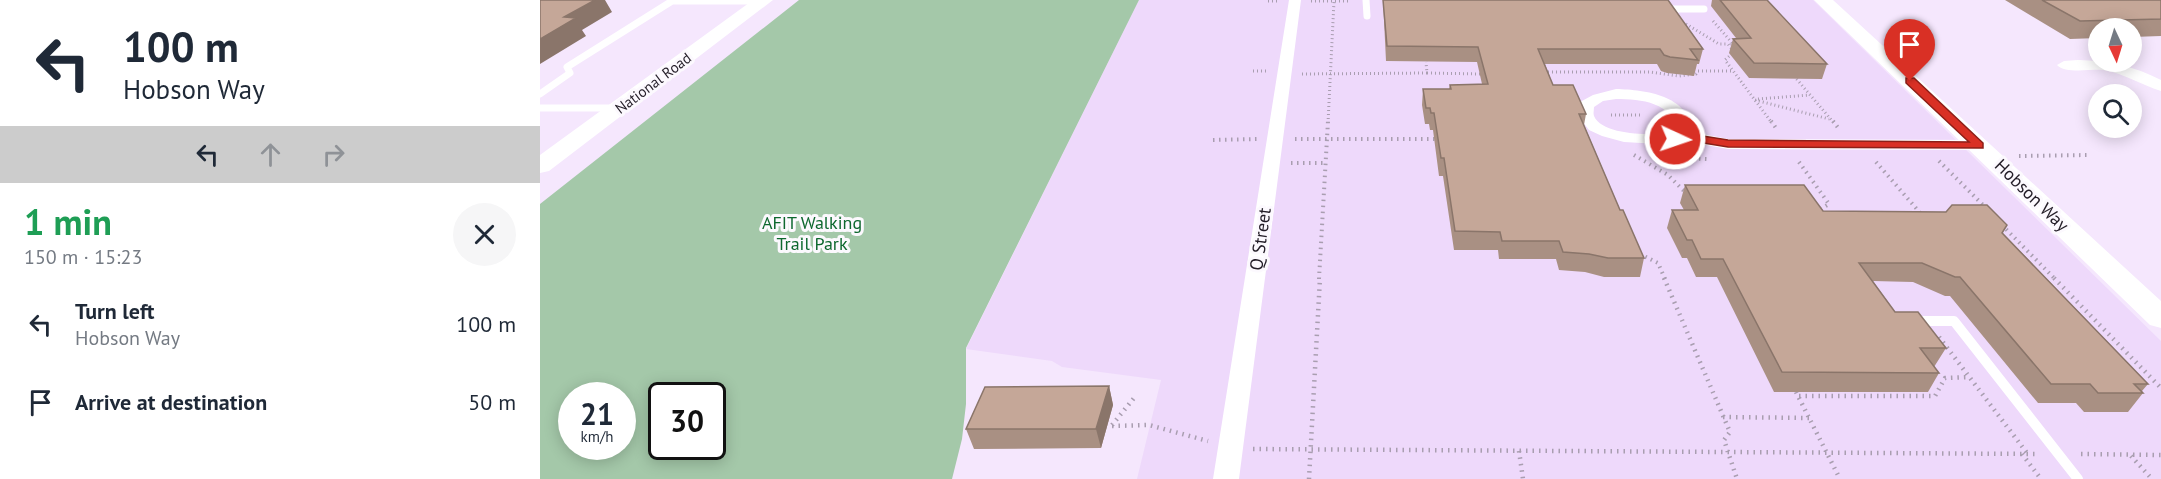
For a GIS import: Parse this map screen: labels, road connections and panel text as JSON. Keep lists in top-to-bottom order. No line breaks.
{"streets":{"street":["National Road","Hobson Way","Q Street"]},"parks":["AFIT Walking Trail Park"],"north":"bottom","page":{"turn":["100 m","Hobson Way"],"heading":["1 min","150 m · 15:23"],"list":[{"name":"Turn left","note":"Hobson Way","value":"100 m"},{"name":"Arrive at destination","value":"50 m"}],"speed":"21 km/h","limit":"30"}}
